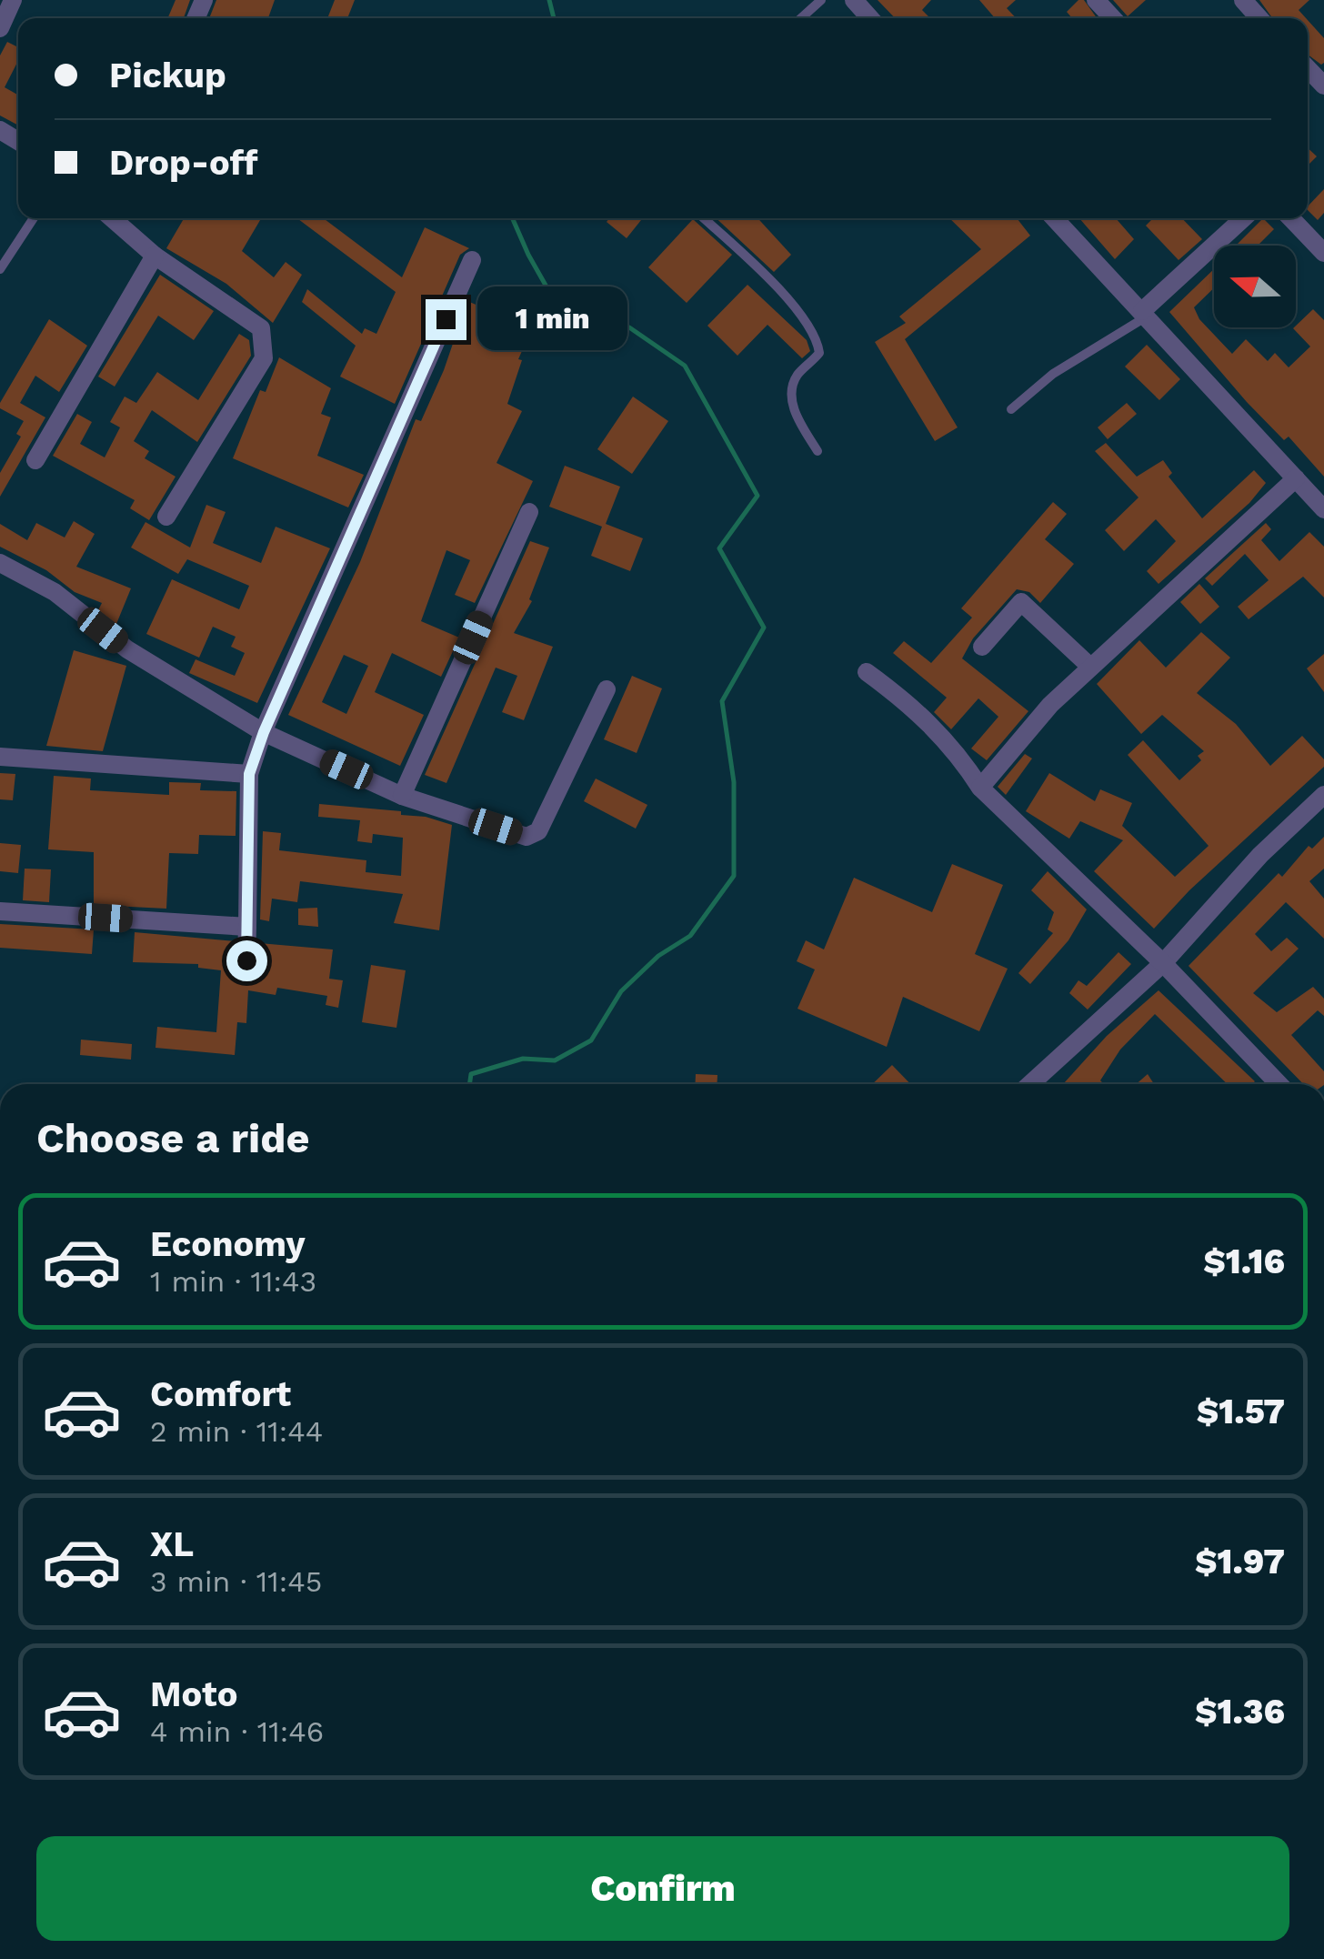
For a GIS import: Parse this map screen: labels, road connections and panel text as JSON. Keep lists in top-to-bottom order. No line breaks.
{"north":"left","page":{"banner":["Pickup","Drop-off"],"bubble":"1 min","heading":"Choose a ride","list":[{"name":"Economy","note":"1 min · 11:43","value":"$1.16"},{"name":"Comfort","note":"2 min · 11:44","value":"$1.57"},{"name":"XL","note":"3 min · 11:45","value":"$1.97"},{"name":"Moto","note":"4 min · 11:46","value":"$1.36"}],"buttons":"Confirm"}}
